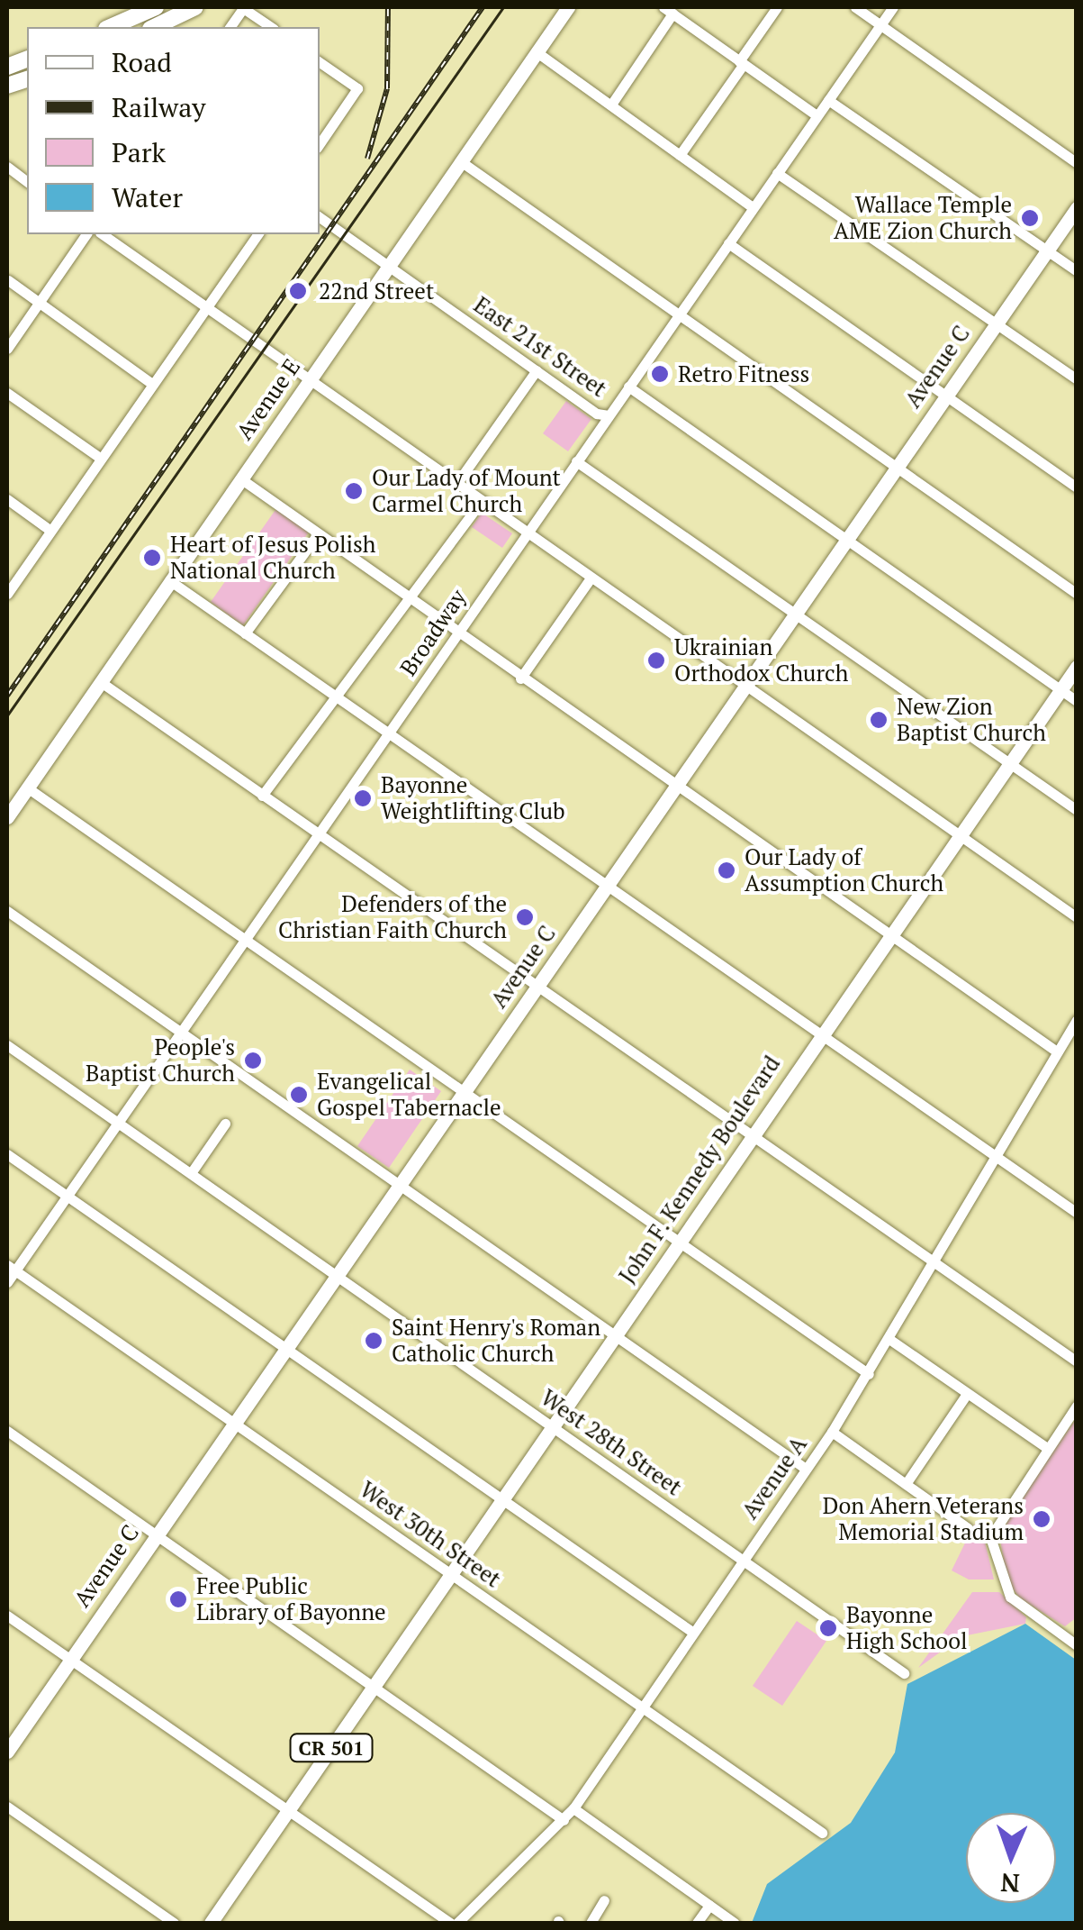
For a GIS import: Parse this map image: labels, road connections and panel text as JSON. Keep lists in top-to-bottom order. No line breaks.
{"streets":{"main road":["Avenue C","Avenue E","John F. Kennedy Boulevard","CR 501"],"street":["East 21st Street","Broadway","West 28th Street","Avenue A","West 30th Street"]},"crossings":[["East 21st Street","Avenue E"],["East 21st Street","Broadway"],["Avenue C","West 28th Street"],["Avenue C","West 30th Street"],["Broadway","West 28th Street"],["Broadway","West 30th Street"],["John F. Kennedy Boulevard","West 28th Street"],["John F. Kennedy Boulevard","West 30th Street"],["West 28th Street","Avenue A"],["Avenue A","West 30th Street"]],"places":["Wallace Temple AME Zion Church","22nd Street","Retro Fitness","Our Lady of Mount Carmel Church","Heart of Jesus Polish National Church","Ukrainian Orthodox Church","New Zion Baptist Church","Bayonne Weightlifting Club","Our Lady of Assumption Church","Defenders of the Christian Faith Church","People's Baptist Church","Evangelical Gospel Tabernacle","Saint Henry's Roman Catholic Church","Don Ahern Veterans Memorial Stadium","Free Public Library of Bayonne","Bayonne High School"],"legend":["Road","Railway","Park","Water"],"north":"bottom"}
